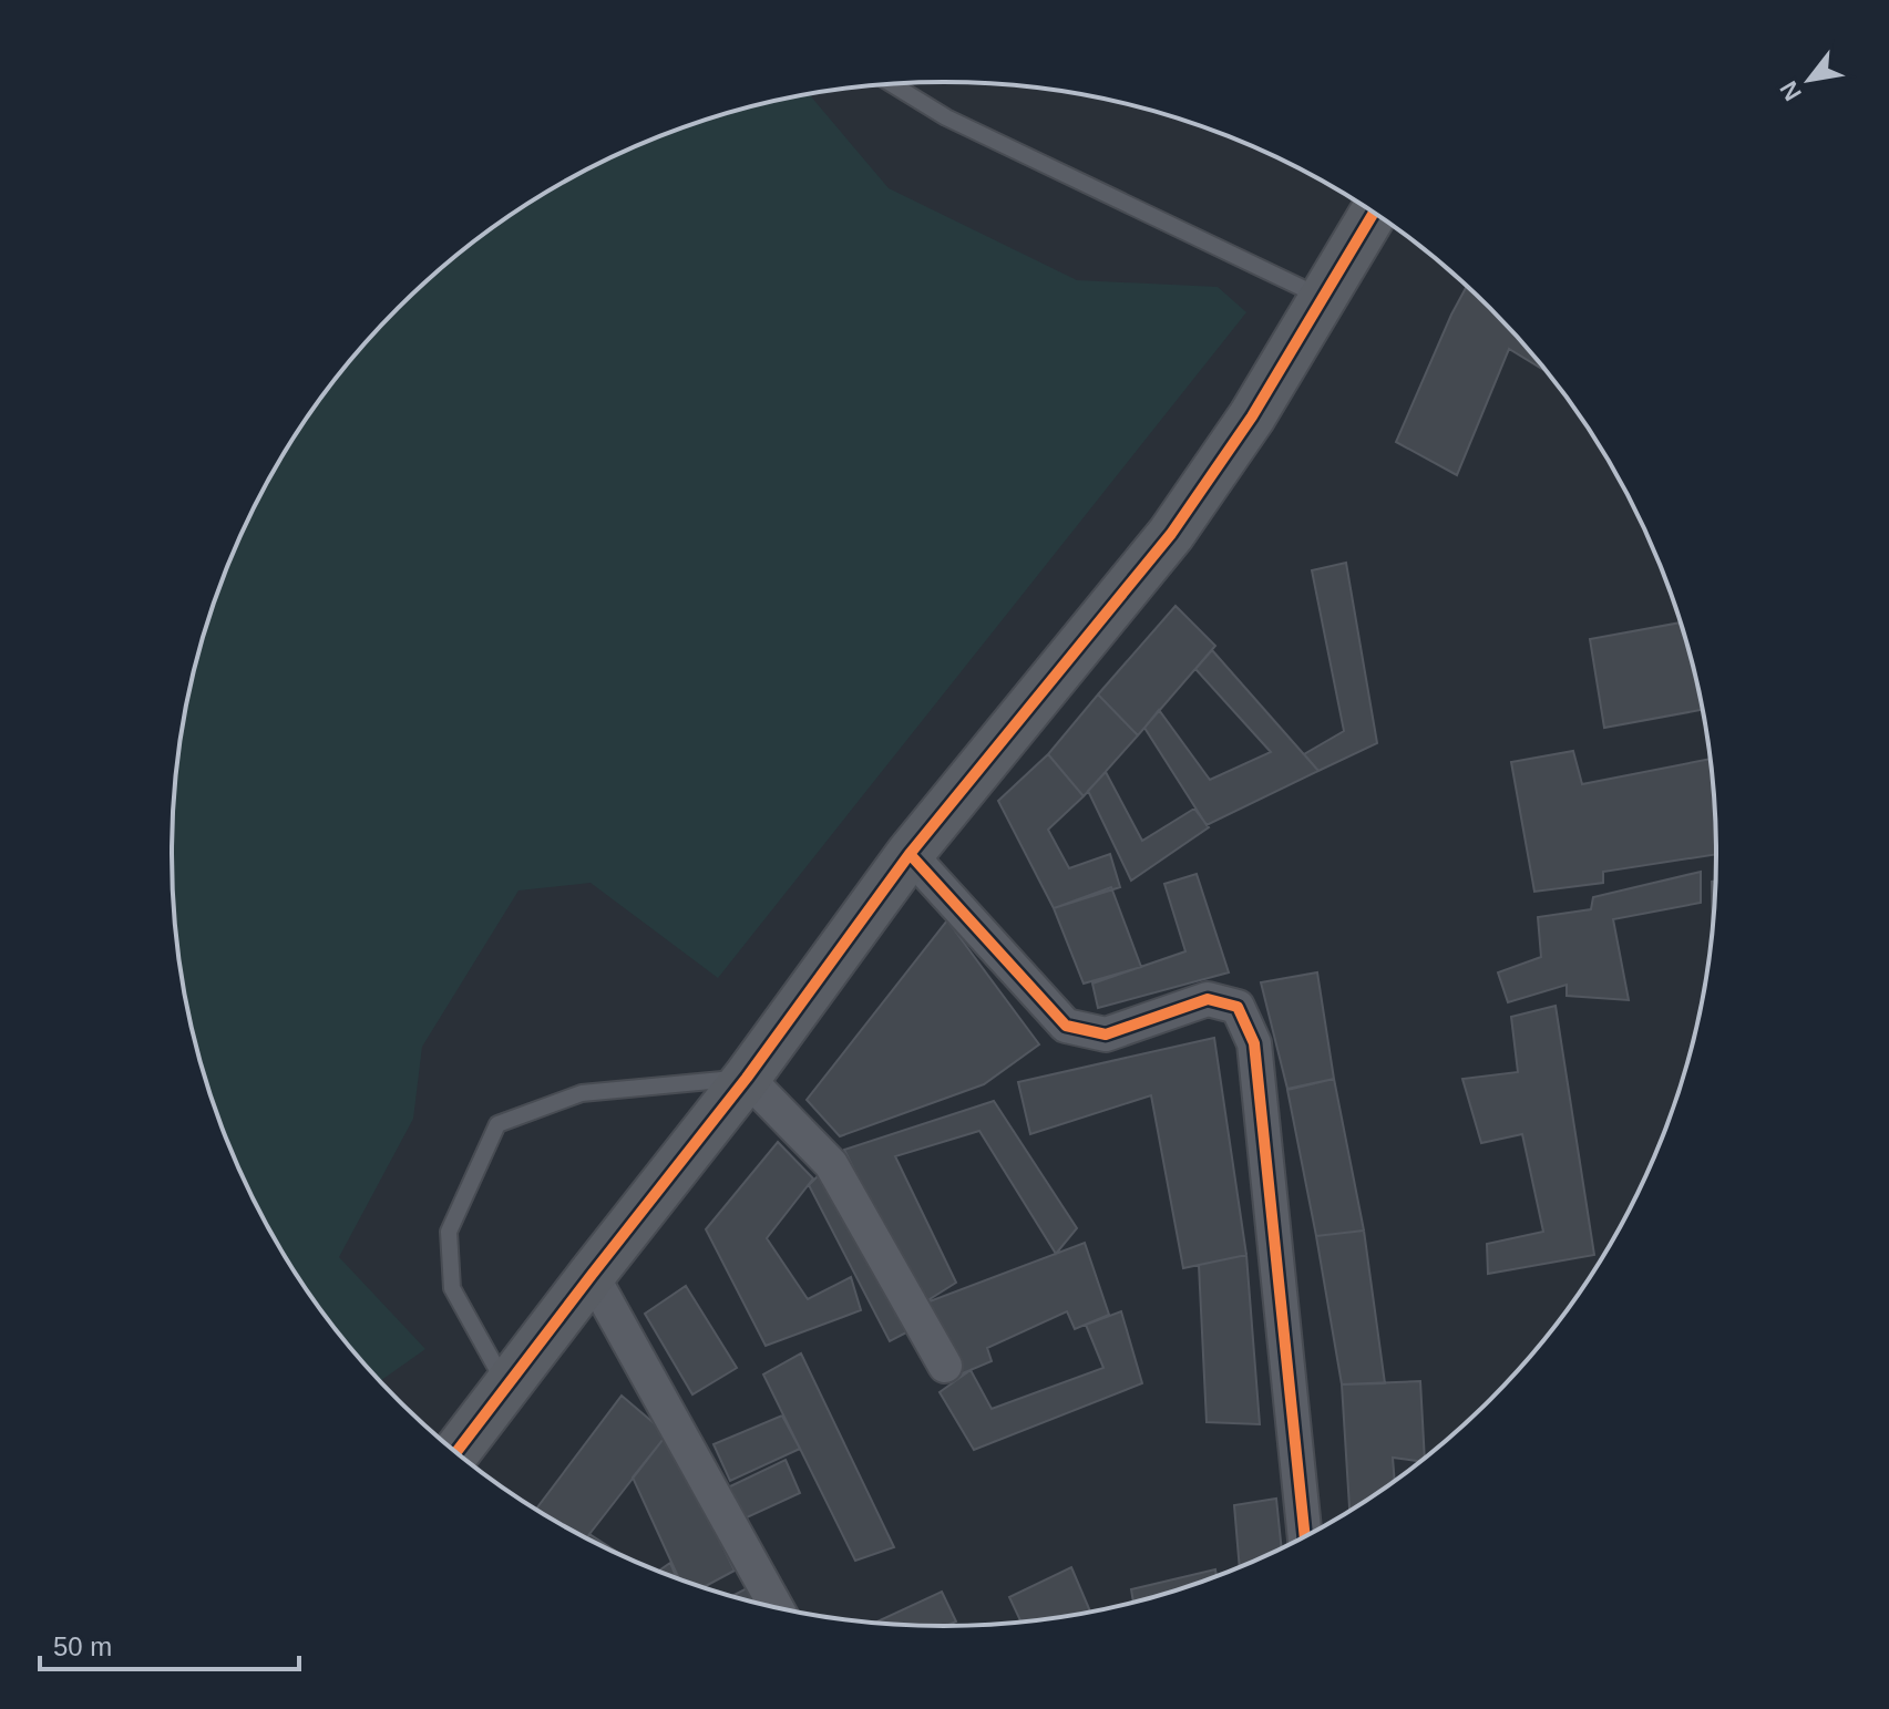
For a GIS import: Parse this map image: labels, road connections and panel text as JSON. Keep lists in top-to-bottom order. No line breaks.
{"scale_bar":"50 m","north":"bottom left"}
